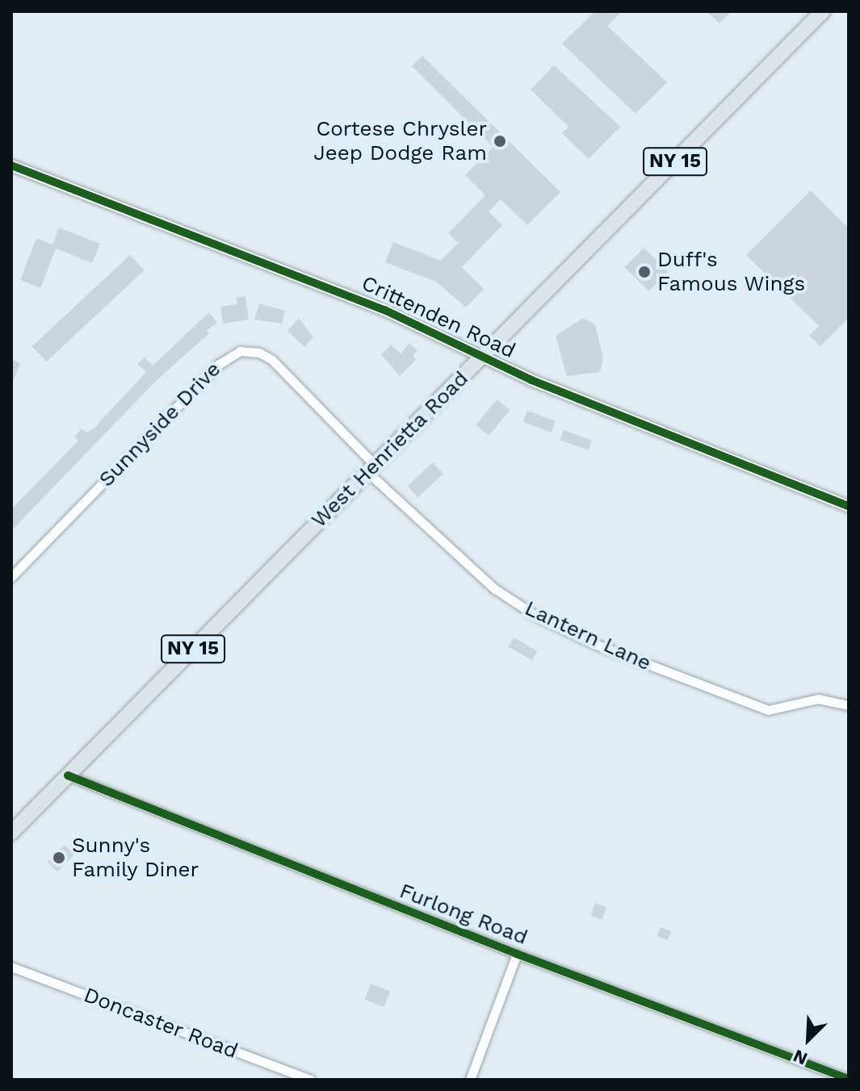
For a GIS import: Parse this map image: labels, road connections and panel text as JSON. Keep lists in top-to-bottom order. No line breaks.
{"streets":{"main road":["NY 15","West Henrietta Road"],"street":["Crittenden Road","Sunnyside Drive","Lantern Lane","Furlong Road","Doncaster Road"]},"crossings":[["Crittenden Road","West Henrietta Road"],["Sunnyside Drive","West Henrietta Road"],["Sunnyside Drive","Lantern Lane"],["West Henrietta Road","Lantern Lane"],["West Henrietta Road","Furlong Road"]],"places":["Cortese Chrysler Jeep Dodge Ram","Duff's Famous Wings","Sunny's Family Diner"],"north":"bottom left"}
